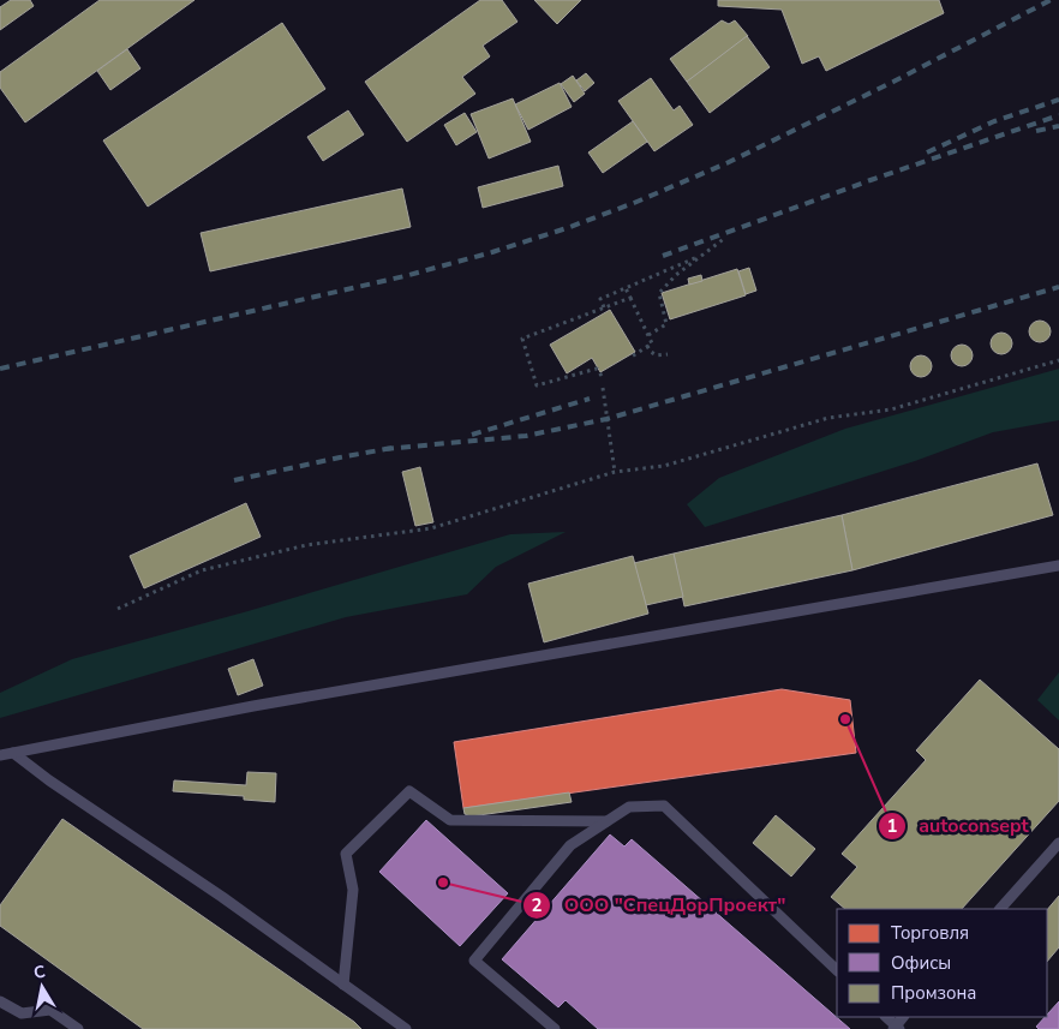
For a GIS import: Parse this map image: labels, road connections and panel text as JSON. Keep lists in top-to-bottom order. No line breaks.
{"places":["autoconsept","ООО \"СпецДорПроект\""],"legend":["Торговля","Офисы","Промзона"],"north":"top"}
